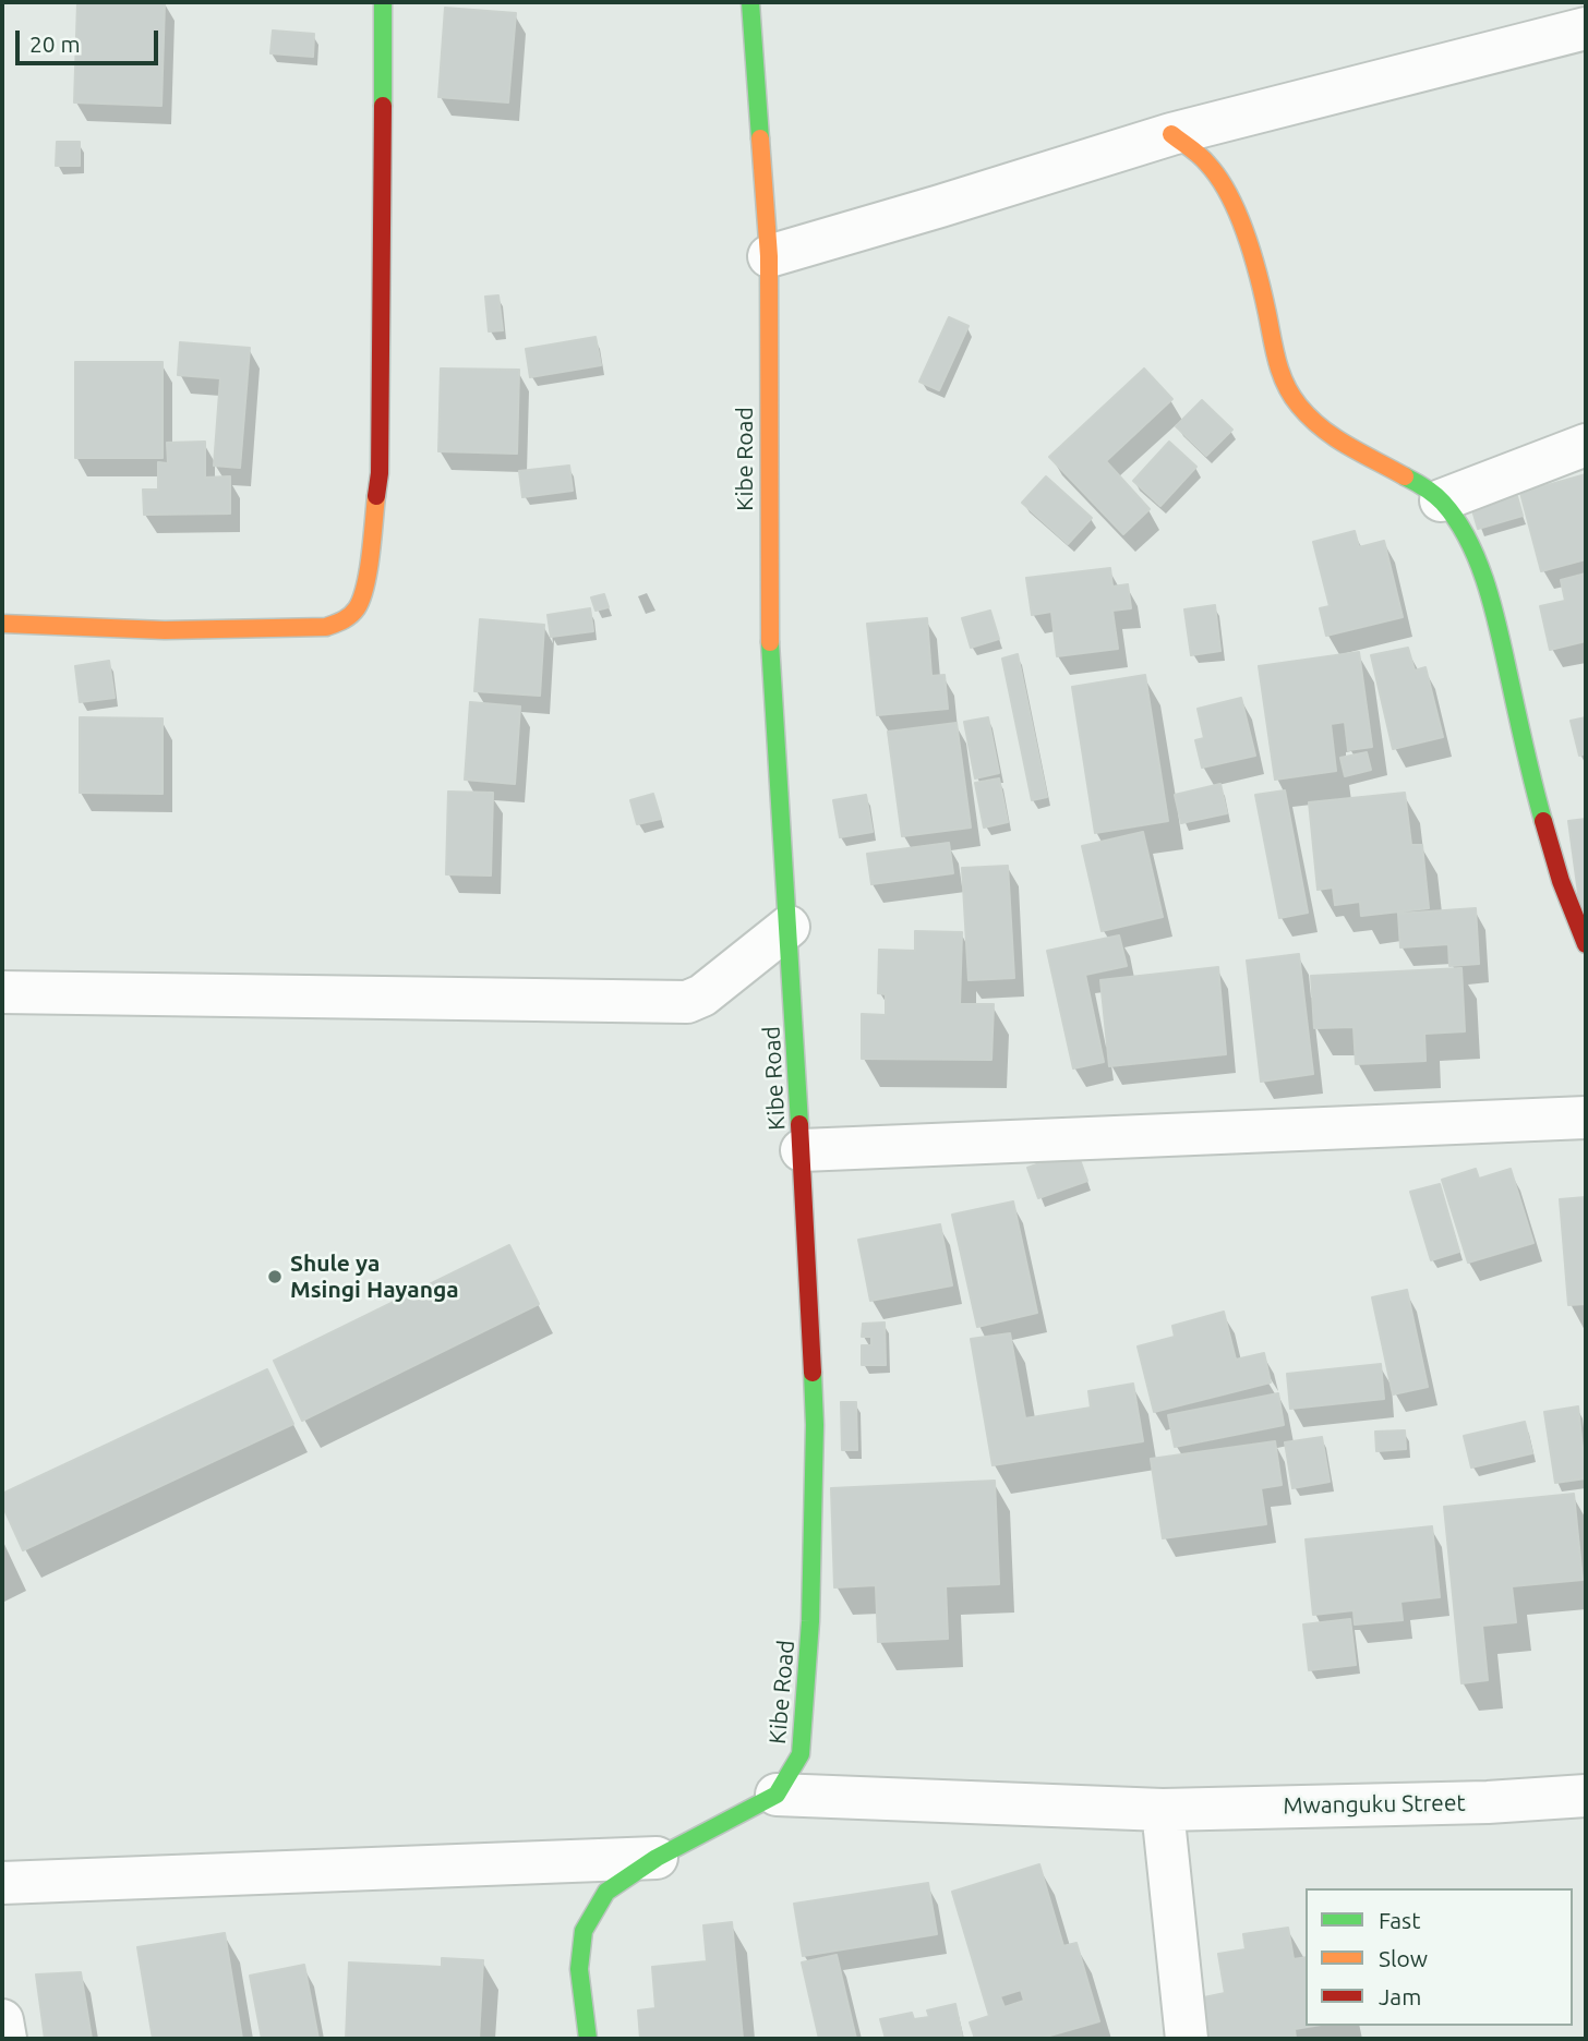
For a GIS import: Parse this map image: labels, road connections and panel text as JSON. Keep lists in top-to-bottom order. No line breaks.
{"streets":{"street":["Kibe Road","Mwanguku Street"]},"crossings":[["Kibe Road","Mwanguku Street"]],"places":["Shule ya Msingi Hayanga"],"legend":["Fast","Slow","Jam"],"scale_bar":"20 m"}
